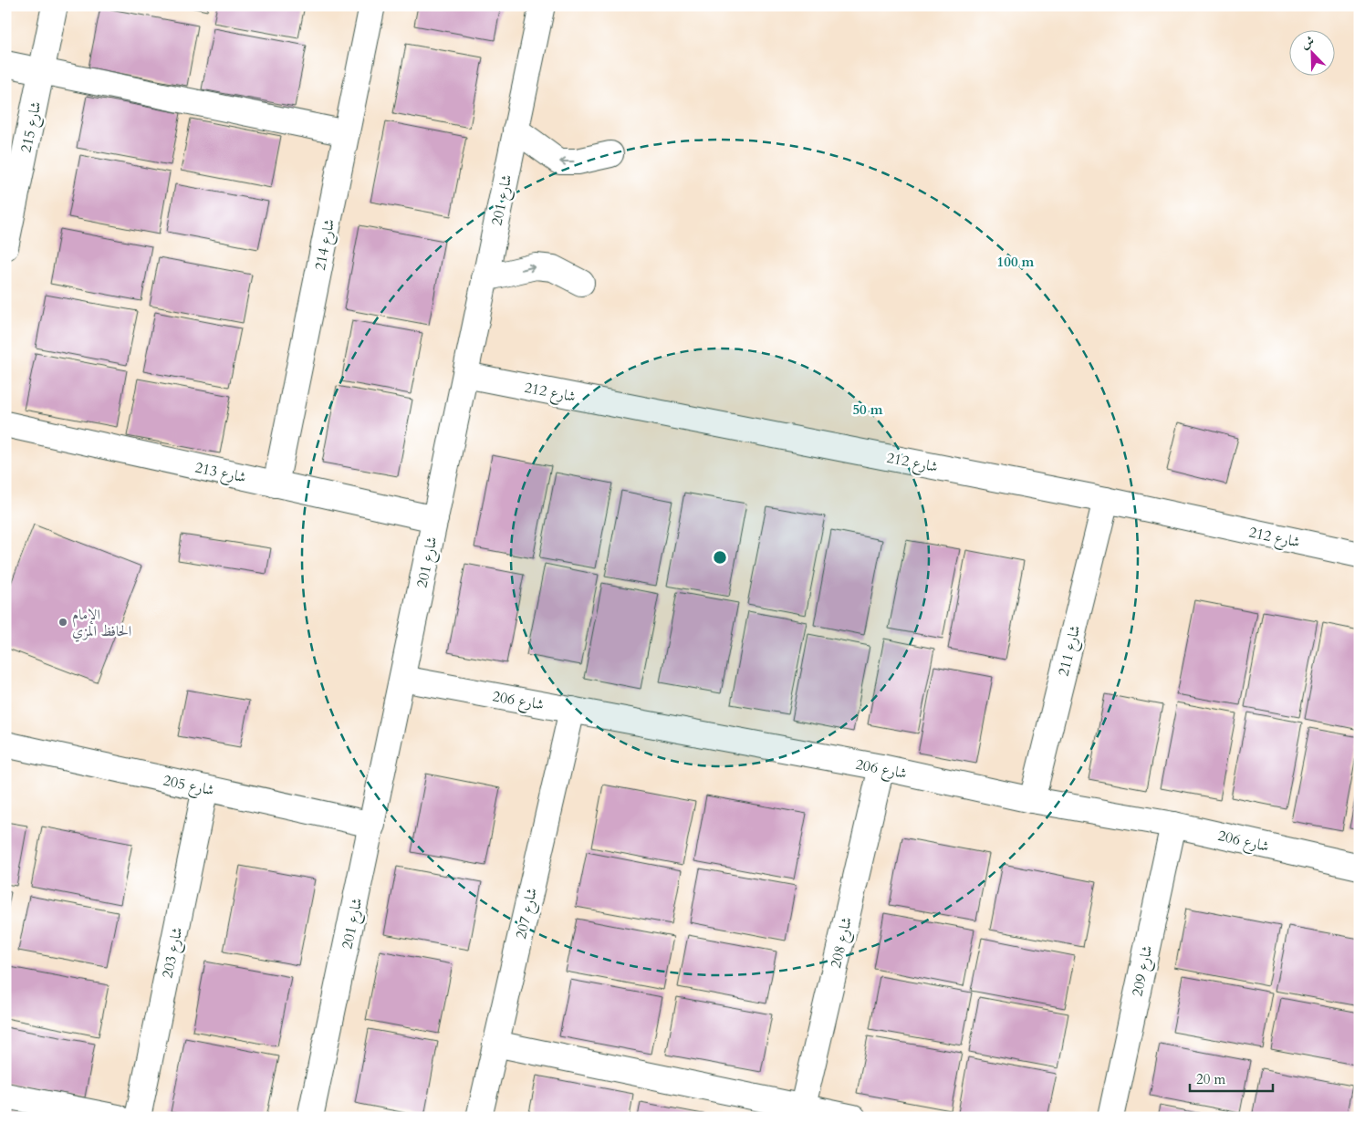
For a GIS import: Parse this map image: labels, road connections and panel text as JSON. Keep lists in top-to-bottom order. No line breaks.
{"streets":{"street":["شارع 215","شارع 201","شارع 214","شارع 212","شارع 213","شارع 211","شارع 206","شارع 205","شارع 207","شارع 208","شارع 203","شارع 209"]},"crossings":[["شارع 201","شارع 212"],["شارع 201","شارع 213"],["شارع 201","شارع 206"],["شارع 201","شارع 205"],["شارع 214","شارع 213"],["شارع 212","شارع 211"],["شارع 211","شارع 206"],["شارع 206","شارع 207"],["شارع 206","شارع 208"],["شارع 206","شارع 209"],["شارع 205","شارع 203"]],"places":["الإمام الحافظ المزي"],"scale_bar":"20 m","north":"top left","rings":["100 m","50 m"]}
